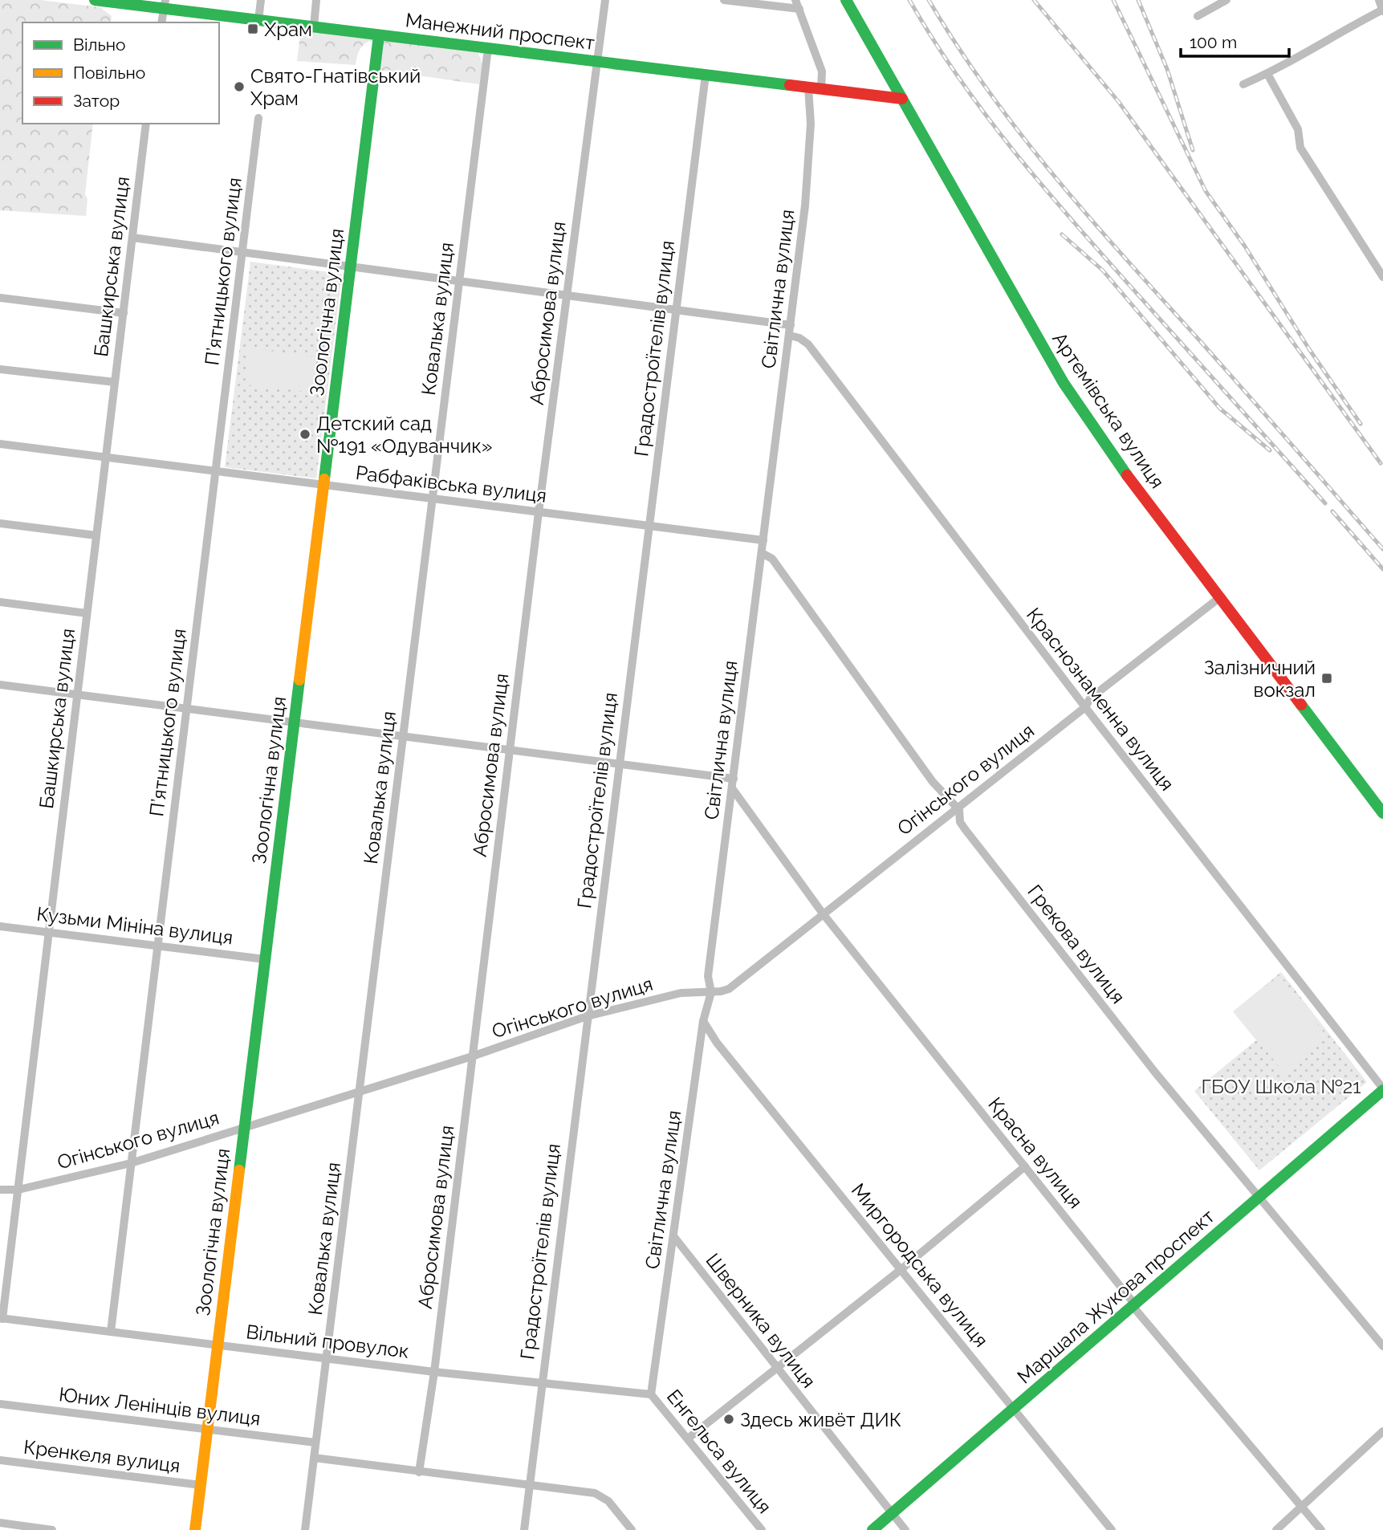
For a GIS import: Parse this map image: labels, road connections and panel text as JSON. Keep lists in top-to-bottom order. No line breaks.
{"streets":{"street":["Манежний проспект","Башкирська вулиця","П’ятницького вулиця","Світлична вулиця","Зоологічна вулиця","Абросимова вулиця","Ковалька вулиця","Градостроїтелiв вулиця","Артемівська вулиця","Рабфаківська вулиця","Краснознаменна вулиця","Огінського вулиця","Кузьми Мініна вулиця","Грекова вулиця","Красна вулиця","Миргородська вулиця","Маршала Жукова проспект","Шверника вулиця","Вільний провулок","Юних Ленінців вулиця","Енгельса вулиця","Кренкеля вулиця"]},"crossings":[["Манежний проспект","Світлична вулиця"],["Манежний проспект","Зоологічна вулиця"],["Манежний проспект","Абросимова вулиця"],["Манежний проспект","Ковалька вулиця"],["Манежний проспект","Градостроїтелiв вулиця"],["Манежний проспект","Артемівська вулиця"],["Башкирська вулиця","Рабфаківська вулиця"],["Башкирська вулиця","Огінського вулиця"],["Башкирська вулиця","Кузьми Мініна вулиця"],["Башкирська вулиця","Вільний провулок"],["П’ятницького вулиця","Рабфаківська вулиця"],["П’ятницького вулиця","Огінського вулиця"],["П’ятницького вулиця","Кузьми Мініна вулиця"],["П’ятницького вулиця","Вільний провулок"],["Світлична вулиця","Рабфаківська вулиця"],["Світлична вулиця","Краснознаменна вулиця"],["Світлична вулиця","Огінського вулиця"],["Світлична вулиця","Грекова вулиця"],["Світлична вулиця","Красна вулиця"],["Світлична вулиця","Миргородська вулиця"],["Світлична вулиця","Шверника вулиця"],["Світлична вулиця","Вільний провулок"],["Світлична вулиця","Енгельса вулиця"],["Зоологічна вулиця","Рабфаківська вулиця"],["Зоологічна вулиця","Огінського вулиця"],["Зоологічна вулиця","Кузьми Мініна вулиця"],["Зоологічна вулиця","Вільний провулок"],["Зоологічна вулиця","Юних Ленінців вулиця"],["Зоологічна вулиця","Кренкеля вулиця"],["Абросимова вулиця","Рабфаківська вулиця"],["Абросимова вулиця","Огінського вулиця"],["Абросимова вулиця","Вільний провулок"],["Ковалька вулиця","Рабфаківська вулиця"],["Ковалька вулиця","Огінського вулиця"],["Ковалька вулиця","Вільний провулок"],["Ковалька вулиця","Юних Ленінців вулиця"],["Градостроїтелiв вулиця","Рабфаківська вулиця"],["Градостроїтелiв вулиця","Огінського вулиця"],["Градостроїтелiв вулиця","Вільний провулок"],["Артемівська вулиця","Огінського вулиця"],["Краснознаменна вулиця","Огінського вулиця"],["Краснознаменна вулиця","Маршала Жукова проспект"],["Огінського вулиця","Грекова вулиця"],["Огінського вулиця","Красна вулиця"],["Грекова вулиця","Маршала Жукова проспект"],["Красна вулиця","Маршала Жукова проспект"],["Миргородська вулиця","Маршала Жукова проспект"],["Маршала Жукова проспект","Шверника вулиця"],["Вільний провулок","Енгельса вулиця"]],"parks":["ГБОУ Школа №21"],"places":{"transit":["Храм","Залізничний вокзал"],"other":["Свято-Гнатівський Храм","Детский сад №191 «Одуванчик»","Здесь живёт ДИК"]},"legend":["Вільно","Повільно","Затор"],"scale_bar":"100 m"}
